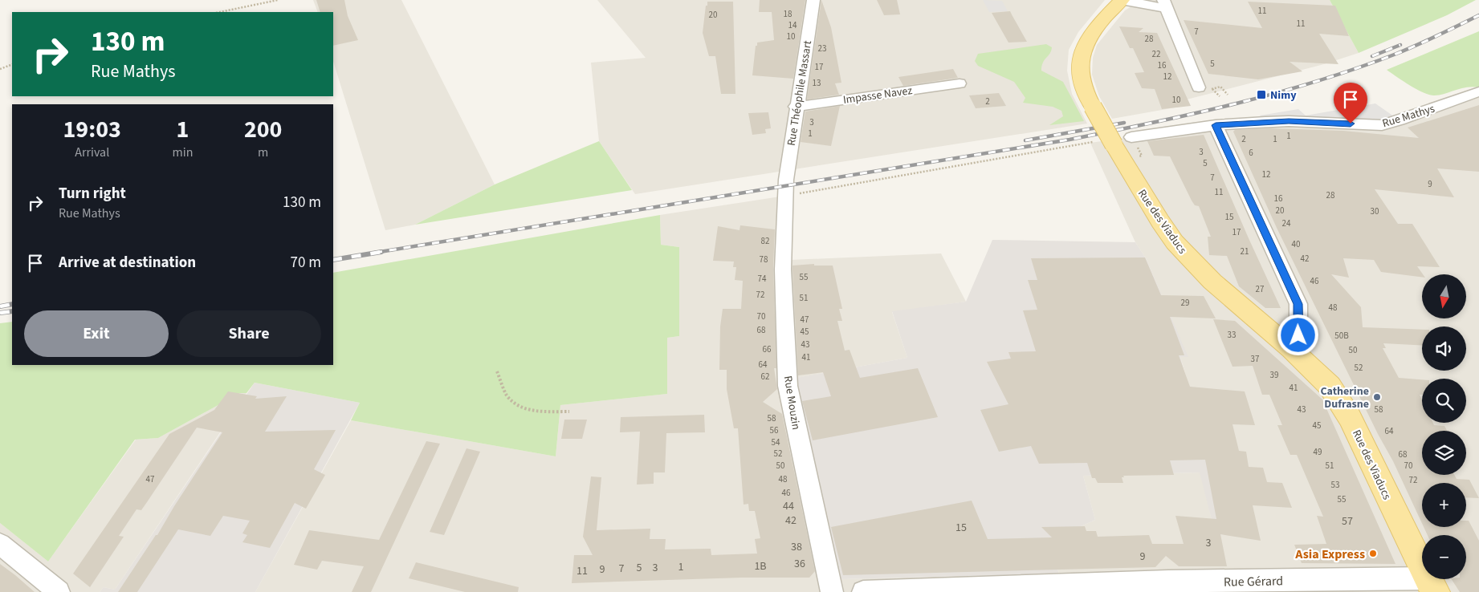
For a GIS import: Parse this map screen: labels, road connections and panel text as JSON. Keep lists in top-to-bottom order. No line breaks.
{"streets":{"main road":["Rue des Viaducs"],"street":["Rue Théophile Massart","Impasse Navez","Rue Mathys","Rue Mouzin","Rue Gérard"]},"crossings":[["Rue Théophile Massart","Impasse Navez"],["Rue Théophile Massart","Rue Mouzin"],["Rue Mathys","Rue des Viaducs"],["Rue des Viaducs","Rue Gérard"]],"places":{"transit":["Nimy"],"other":["Catherine Dufrasne","Asia Express"]},"house_numbers":["11","18","20","11","14","7","10","28","23","22","5","16","17","12","13","10","2","3","1","1","2","1","3","6","5","12","7","9","11","28","16","20","30","15","24","17","82","40","21","42","78","55","74","46","27","72","51","29","48","70","47","68","45","33","50B","43","66","50","41","37","64","52","39","62","41","43","58","58","45","56","64","54","49","52","68","50","51","70","47","48","72","53","46","55","44","42","57","15","3","38","9","36","1B","1","5","3","7","9","11"],"north":"bottom","page":{"turn":["130 m","Rue Mathys"],"eta":["19:03","Arrival","1","min","200","m"],"list":[{"name":"Turn right","note":"Rue Mathys","value":"130 m"},{"name":"Arrive at destination","value":"70 m"}],"map_buttons":["+","−"],"buttons":["Exit","Share"]}}
